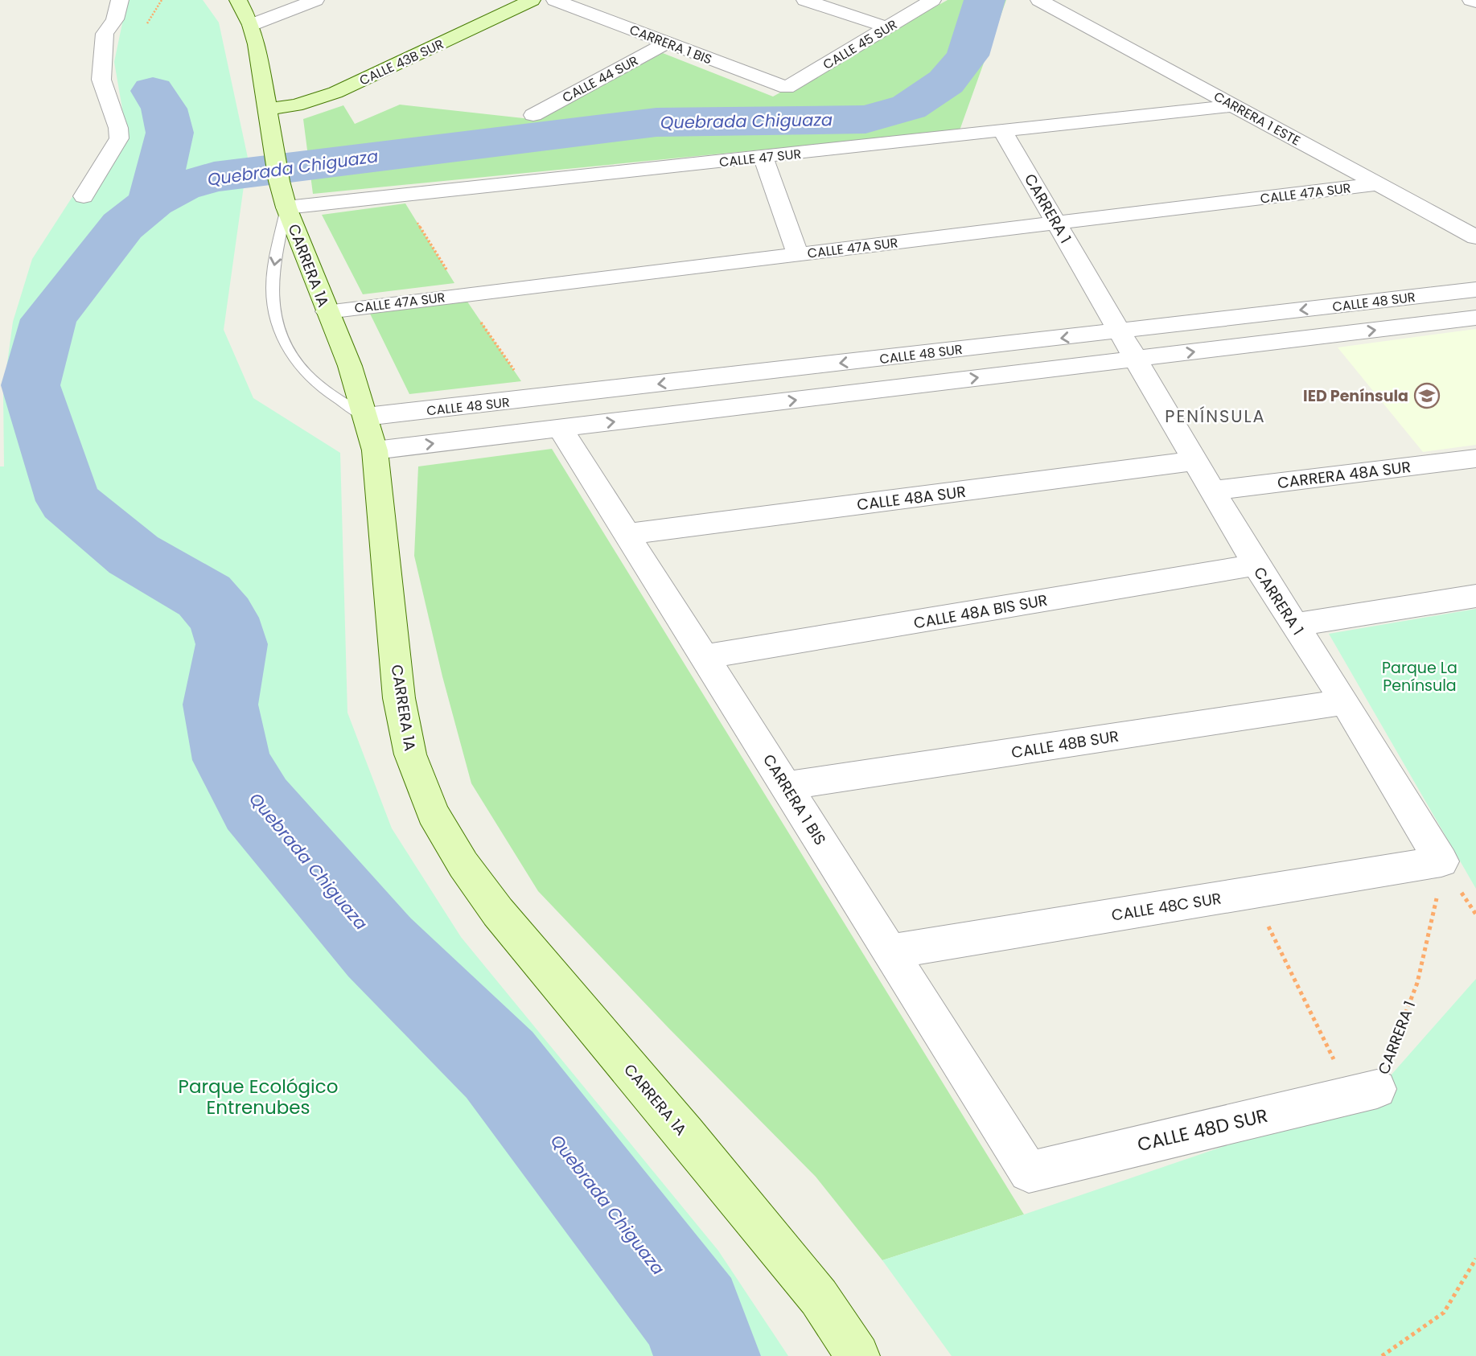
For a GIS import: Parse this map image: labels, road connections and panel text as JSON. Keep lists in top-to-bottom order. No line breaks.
{"streets":{"main road":["CALLE 43B SUR","CARRERA 1A"],"street":["CARRERA 1 BIS","CALLE 45 SUR","CALLE 44 SUR","CARRERA 1 ESTE","CALLE 47 SUR","CALLE 47A SUR","CARRERA 1","CALLE 48 SUR","CARRERA 48A SUR","CALLE 48A SUR","CALLE 48A BIS SUR","CALLE 48B SUR","CALLE 48C SUR","CALLE 48D SUR"]},"crossings":[["CARRERA 1 BIS","CALLE 45 SUR"],["CARRERA 1 BIS","CALLE 44 SUR"],["CARRERA 1 BIS","CALLE 48 SUR"],["CARRERA 1 BIS","CALLE 48A SUR"],["CARRERA 1 BIS","CALLE 48A BIS SUR"],["CARRERA 1 BIS","CALLE 48B SUR"],["CARRERA 1 BIS","CALLE 48C SUR"],["CARRERA 1 BIS","CALLE 48D SUR"],["CALLE 43B SUR","CARRERA 1A"],["CARRERA 1 ESTE","CALLE 47 SUR"],["CARRERA 1 ESTE","CALLE 47A SUR"],["CALLE 47 SUR","CARRERA 1"],["CALLE 47 SUR","CARRERA 1A"],["CALLE 47A SUR","CARRERA 1"],["CALLE 47A SUR","CARRERA 1A"],["CARRERA 1","CALLE 48 SUR"],["CARRERA 1","CARRERA 48A SUR"],["CARRERA 1","CALLE 48A SUR"],["CARRERA 1","CALLE 48A BIS SUR"],["CARRERA 1","CALLE 48B SUR"],["CARRERA 1","CALLE 48C SUR"],["CARRERA 1","CALLE 48D SUR"],["CARRERA 1A","CALLE 48 SUR"]],"districts":["PENÍNSULA"],"water":["Quebrada Chiguaza"],"parks":["Parque La Península","Parque Ecológico Entrenubes"],"places":{"school or university":["IED Península"]}}
